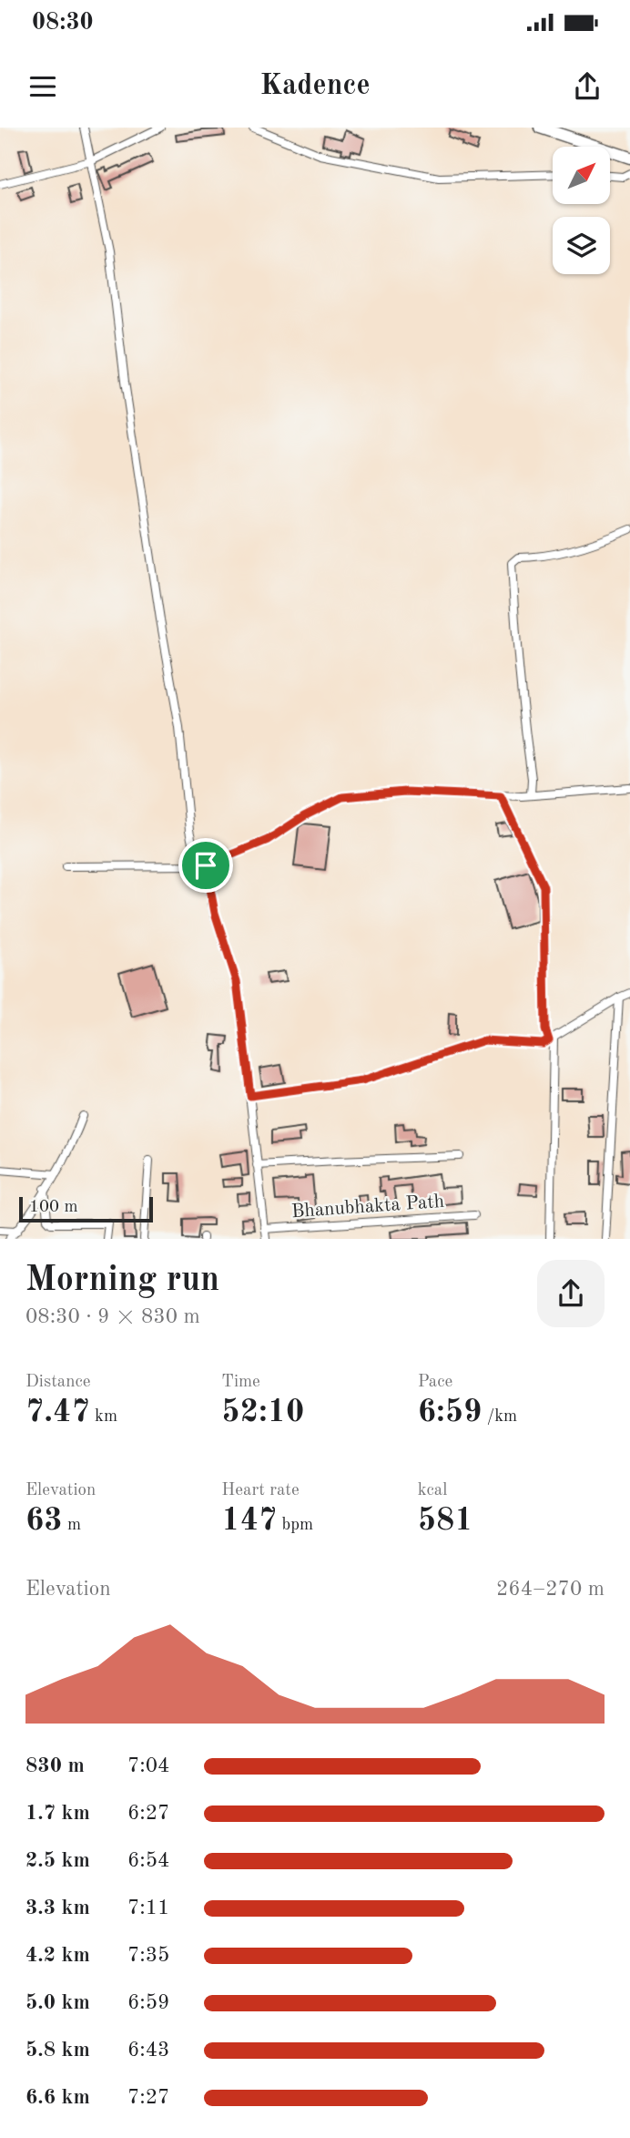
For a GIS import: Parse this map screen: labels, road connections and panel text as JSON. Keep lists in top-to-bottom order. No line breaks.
{"streets":{"street":["Bhanubhakta Path"]},"scale_bar":"100 m","north":"top right","page":{"status":"08:30","header":"Kadence","scale":"100 m","heading":["Morning run","08:30 · 9 × 830 m"],"stats":[["Distance","7.47 km"],["Time","52:10"],["Pace","6:59 /km"],["Elevation","63 m"],["Heart rate","147 bpm"],["kcal","581"]],"chart":["Elevation","264–270 m"],"list":[{"name":"830 m","note":"7:04"},{"name":"1.7 km","note":"6:27"},{"name":"2.5 km","note":"6:54"},{"name":"3.3 km","note":"7:11"},{"name":"4.2 km","note":"7:35"},{"name":"5.0 km","note":"6:59"},{"name":"5.8 km","note":"6:43"},{"name":"6.6 km","note":"7:27"}]}}
